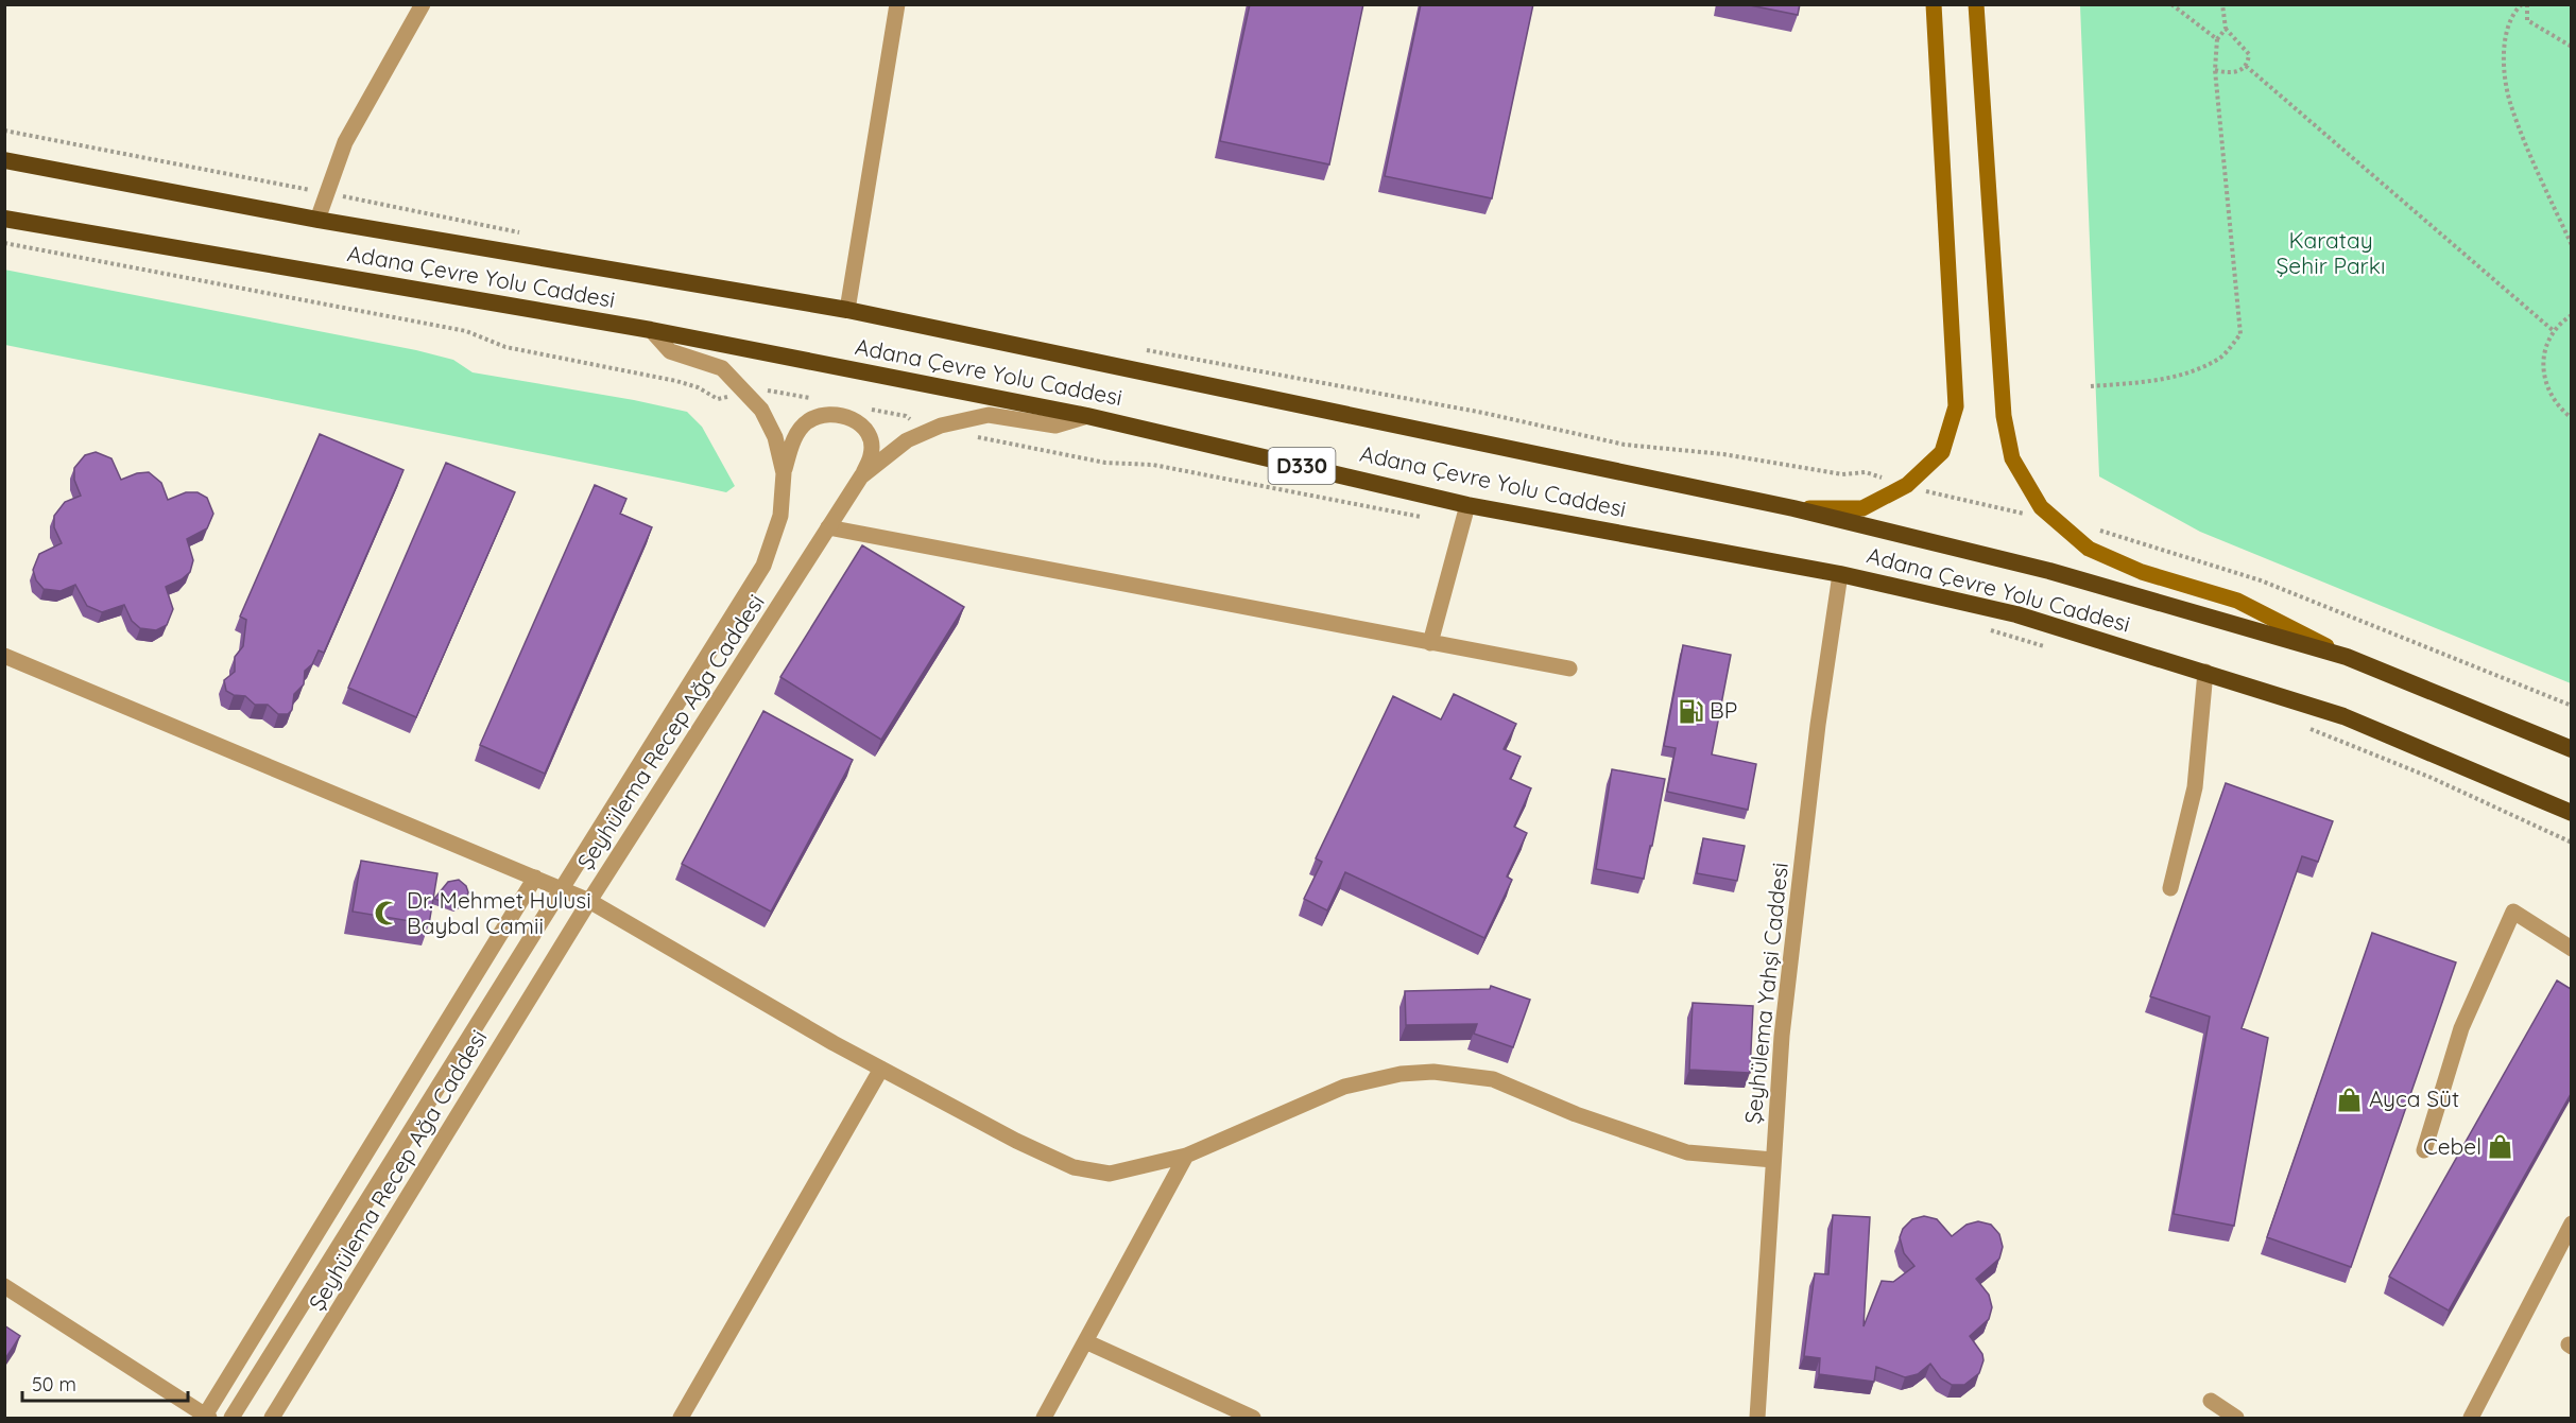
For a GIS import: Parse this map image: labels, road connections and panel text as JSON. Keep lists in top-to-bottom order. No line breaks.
{"streets":{"highway":["Adana Çevre Yolu Caddesi","D330"],"street":["Şeyhülema Recep Ağa Caddesi","Şeyhülema Yahşi Caddesi"]},"crossings":[["Adana Çevre Yolu Caddesi","Şeyhülema Recep Ağa Caddesi"],["Adana Çevre Yolu Caddesi","Şeyhülema Yahşi Caddesi"]],"parks":["Karatay Şehir Parkı"],"places":{"fuel station":["BP"],"mosque":["Dr. Mehmet Hulusi Baybal Camii"],"shop":["Ayca Süt","Cebel"]},"scale_bar":"50 m"}
